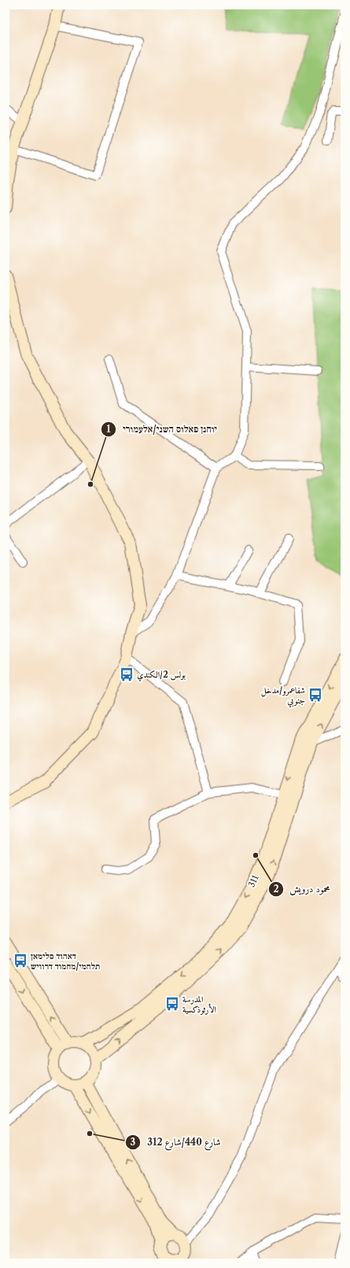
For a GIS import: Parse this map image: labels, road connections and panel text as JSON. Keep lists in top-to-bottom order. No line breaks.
{"streets":{"street":["311"]},"places":{"other":["יוחנן פאלוס השני/אלעמורי","محمود درويش","شارع 440/شارع 312"],"bus stop":["بولس 2/الكندي","شفاعمرو/مدخل جنوبي","דאהוד סלימאן תלחמי/מחמוד דרוויש","المدرسة الأرثوذكسية"]}}
